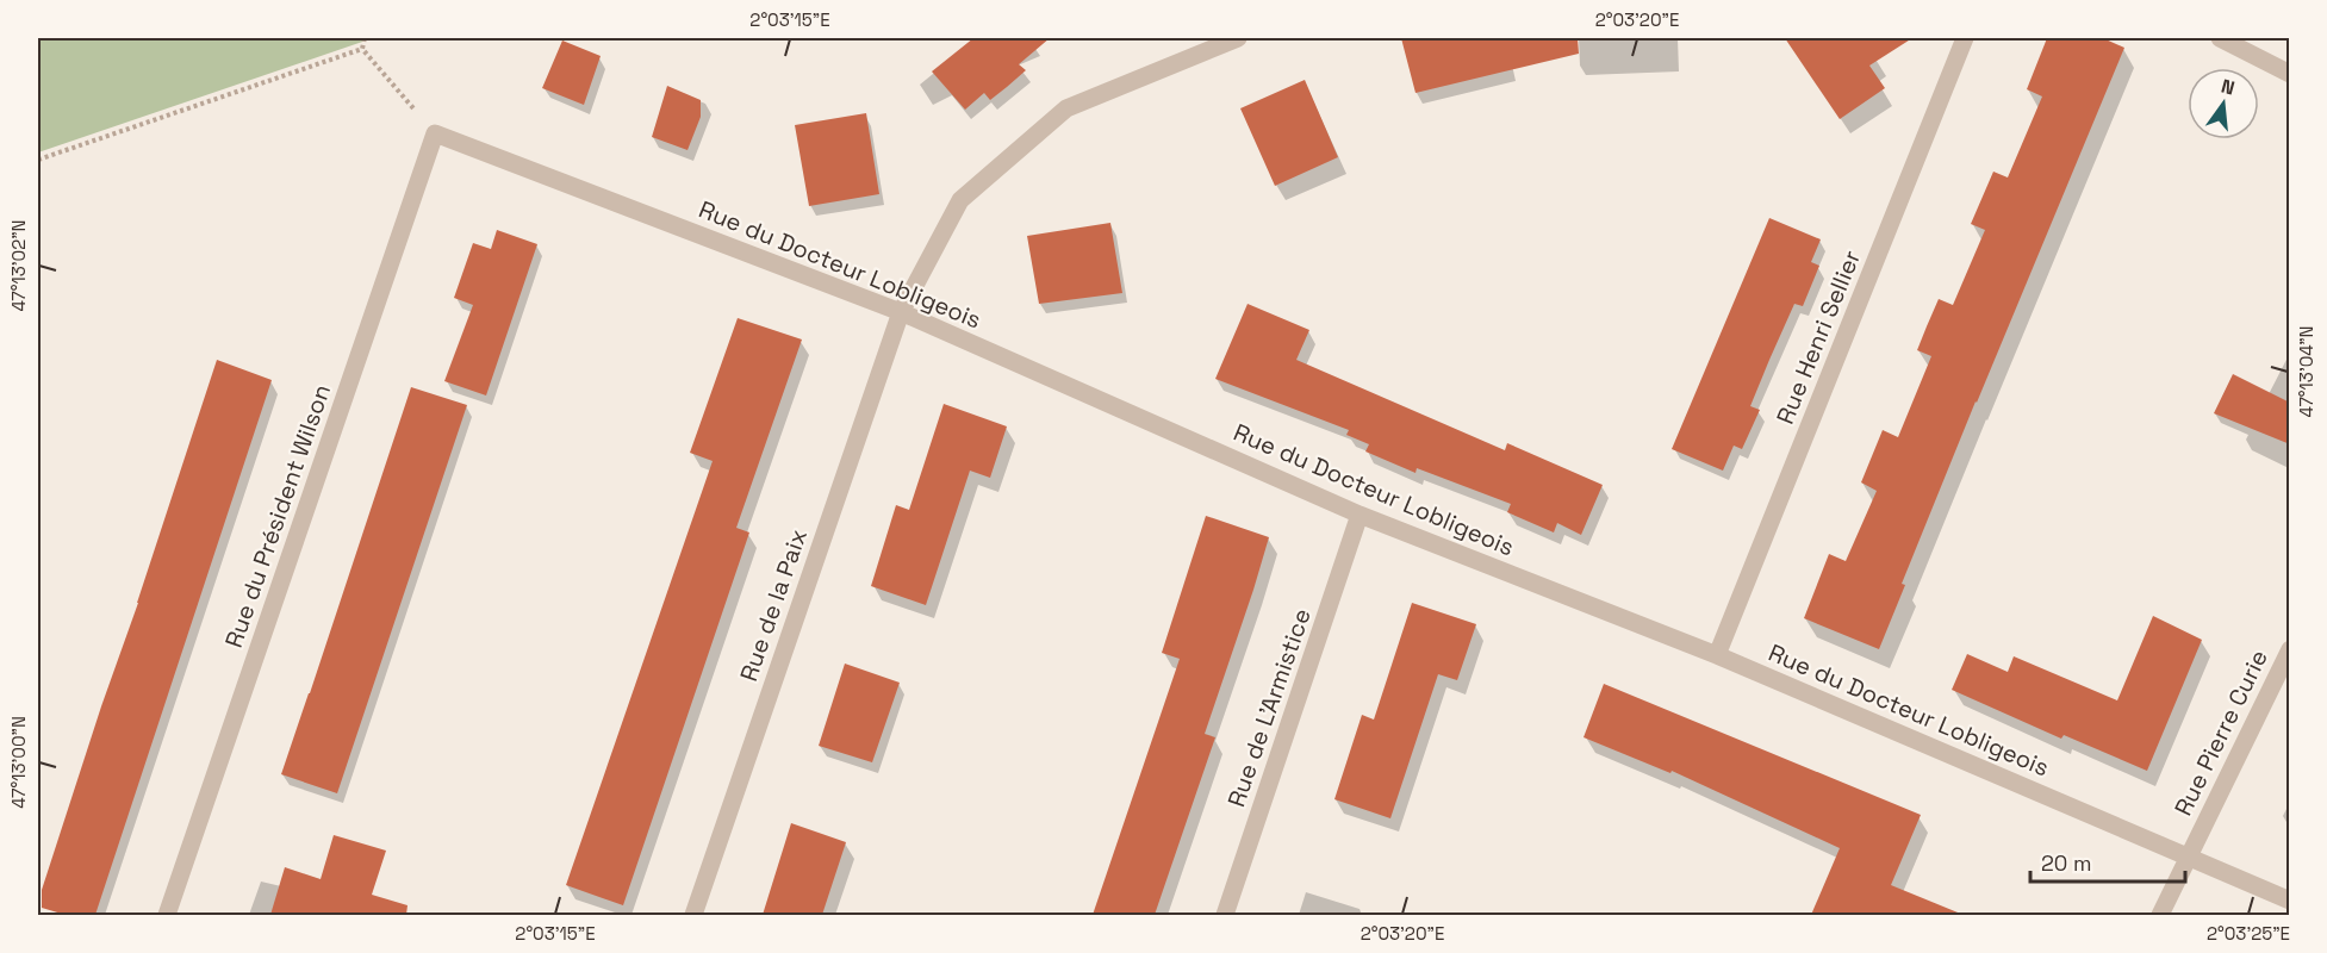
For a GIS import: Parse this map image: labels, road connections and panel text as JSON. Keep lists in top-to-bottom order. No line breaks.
{"streets":{"street":["Rue du Docteur Lobligeois","Rue Henri Sellier","Rue du Président Wilson","Rue de la Paix","Rue de L'Armistice","Rue Pierre Curie"]},"crossings":[["Rue du Docteur Lobligeois","Rue Henri Sellier"],["Rue du Docteur Lobligeois","Rue du Président Wilson"],["Rue du Docteur Lobligeois","Rue de la Paix"],["Rue du Docteur Lobligeois","Rue de L'Armistice"],["Rue du Docteur Lobligeois","Rue Pierre Curie"]],"scale_bar":"20 m","north":"top","coordinates":["2°03'15\"E","2°03'20\"E","47°13'02\"N","47°13'04\"N","47°13'00\"N","2°03'25\"E"]}
